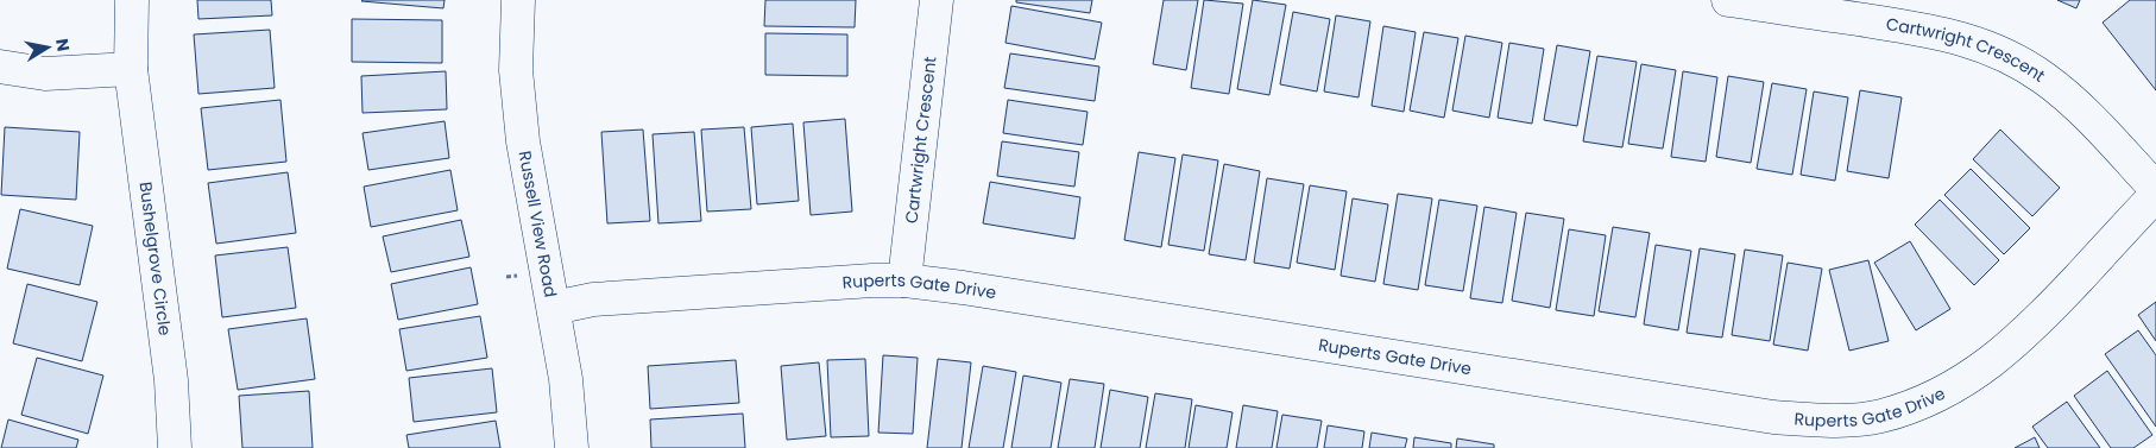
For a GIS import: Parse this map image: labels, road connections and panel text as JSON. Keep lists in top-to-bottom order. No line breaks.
{"streets":{"street":["Cartwright Crescent","Russell View Road","Bushelgrove Circle","Ruperts Gate Drive"]},"crossings":[["Cartwright Crescent","Ruperts Gate Drive"],["Russell View Road","Ruperts Gate Drive"]],"north":"right"}
